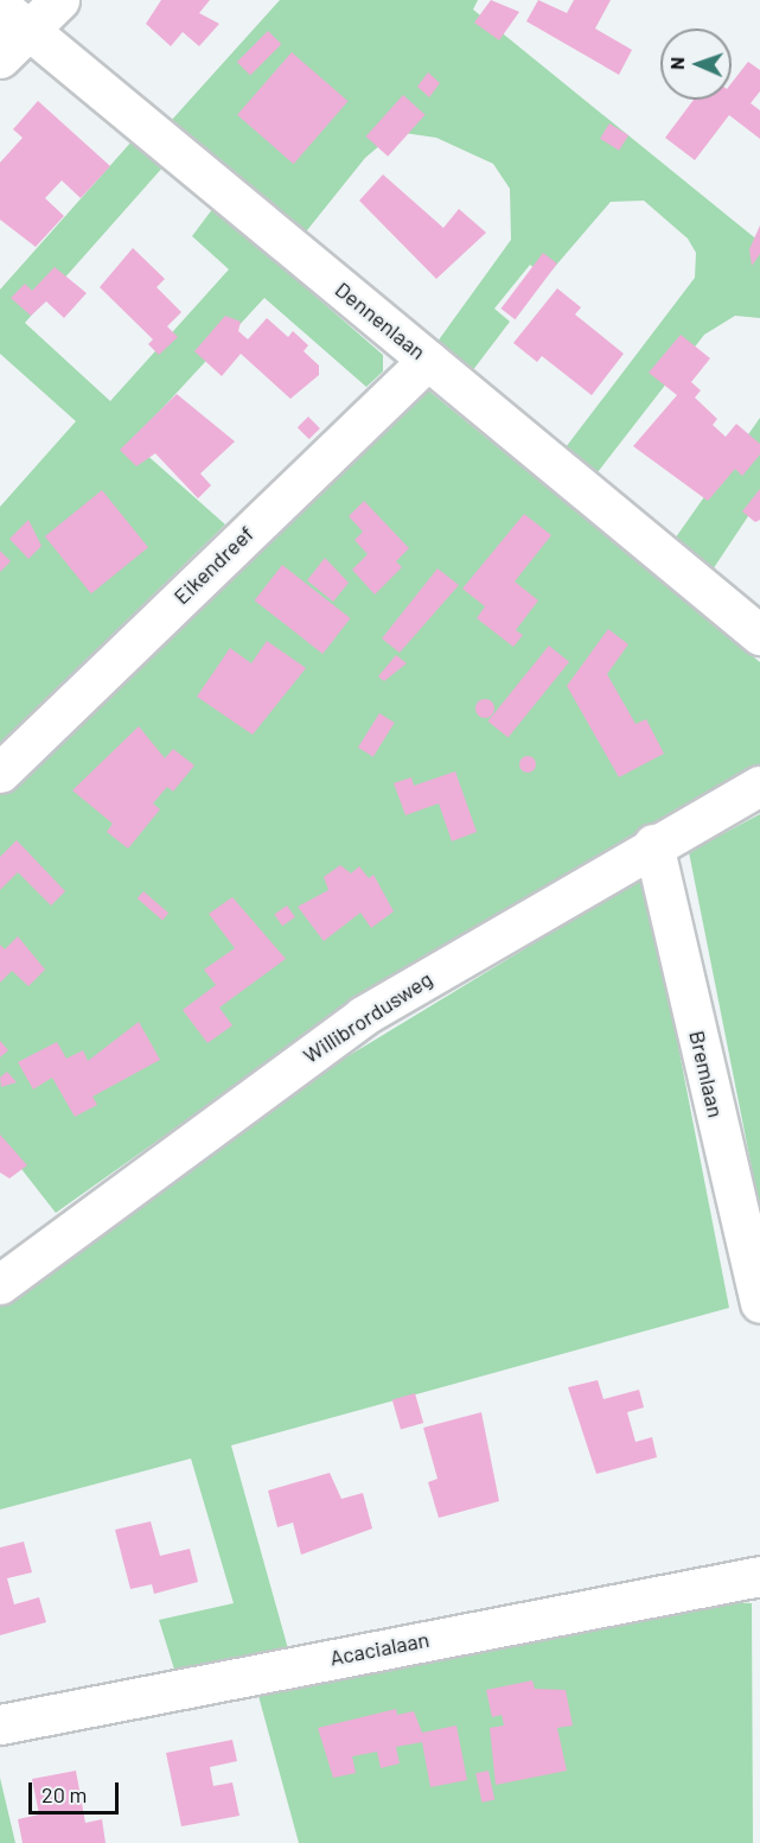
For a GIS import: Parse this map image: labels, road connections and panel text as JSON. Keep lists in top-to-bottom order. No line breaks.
{"streets":{"street":["Dennenlaan","Eikendreef","Willibrordusweg","Bremlaan","Acacialaan"]},"crossings":[["Dennenlaan","Eikendreef"],["Willibrordusweg","Bremlaan"]],"scale_bar":"20 m","north":"left"}
